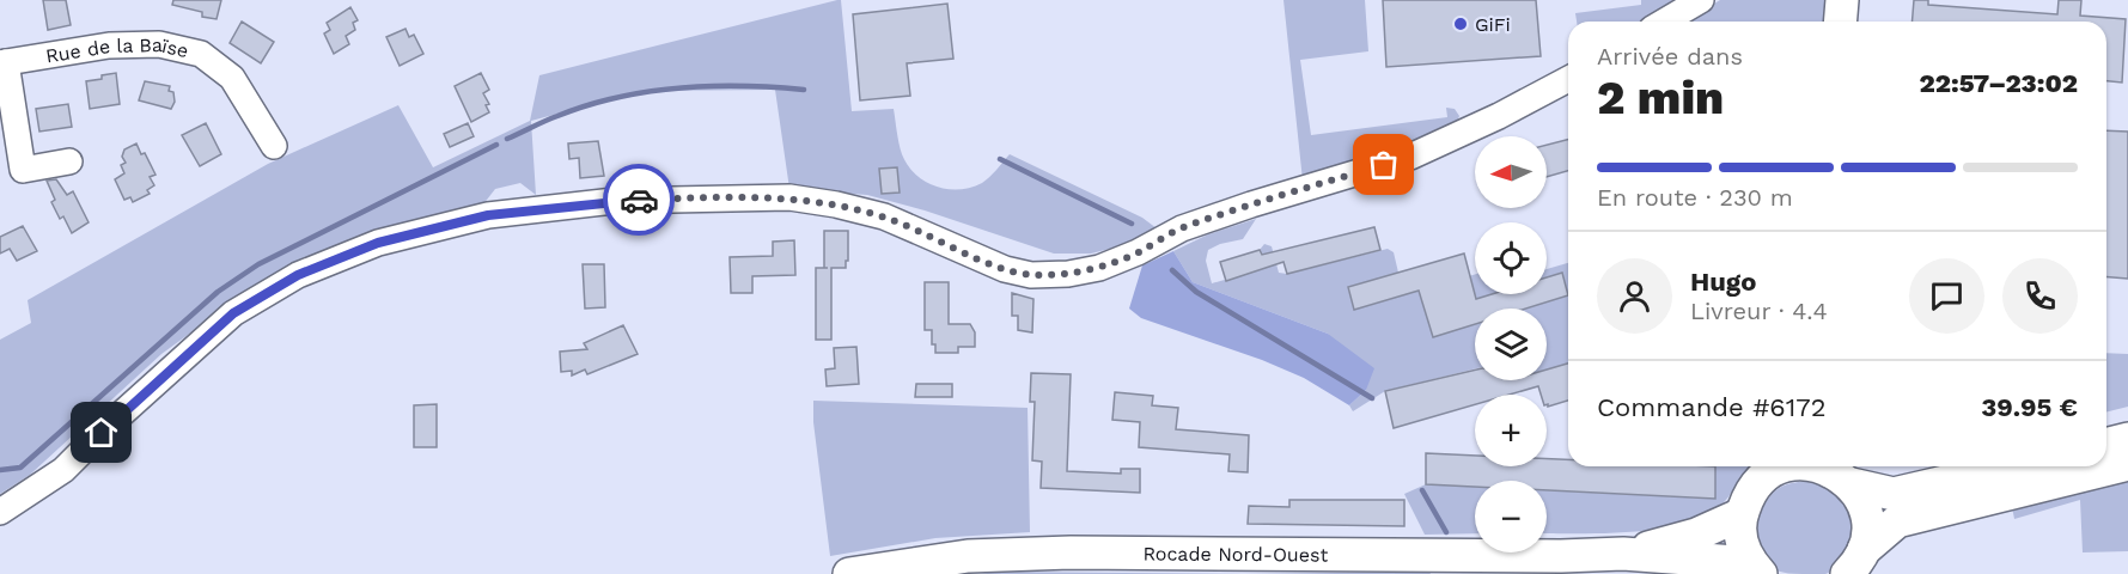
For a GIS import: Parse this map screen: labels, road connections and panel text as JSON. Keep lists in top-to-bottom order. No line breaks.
{"streets":{"main road":["Rocade Nord-Ouest"],"street":["Rue de la Baïse"]},"places":["GiFi"],"north":"left","page":{"heading":["2 min","Arrivée dans","22:57–23:02"],"panel":["Hugo","Livreur · 4.4","Commande #6172","39.95 €"],"map_buttons":["+","−"],"bar":"En route · 230 m"}}
